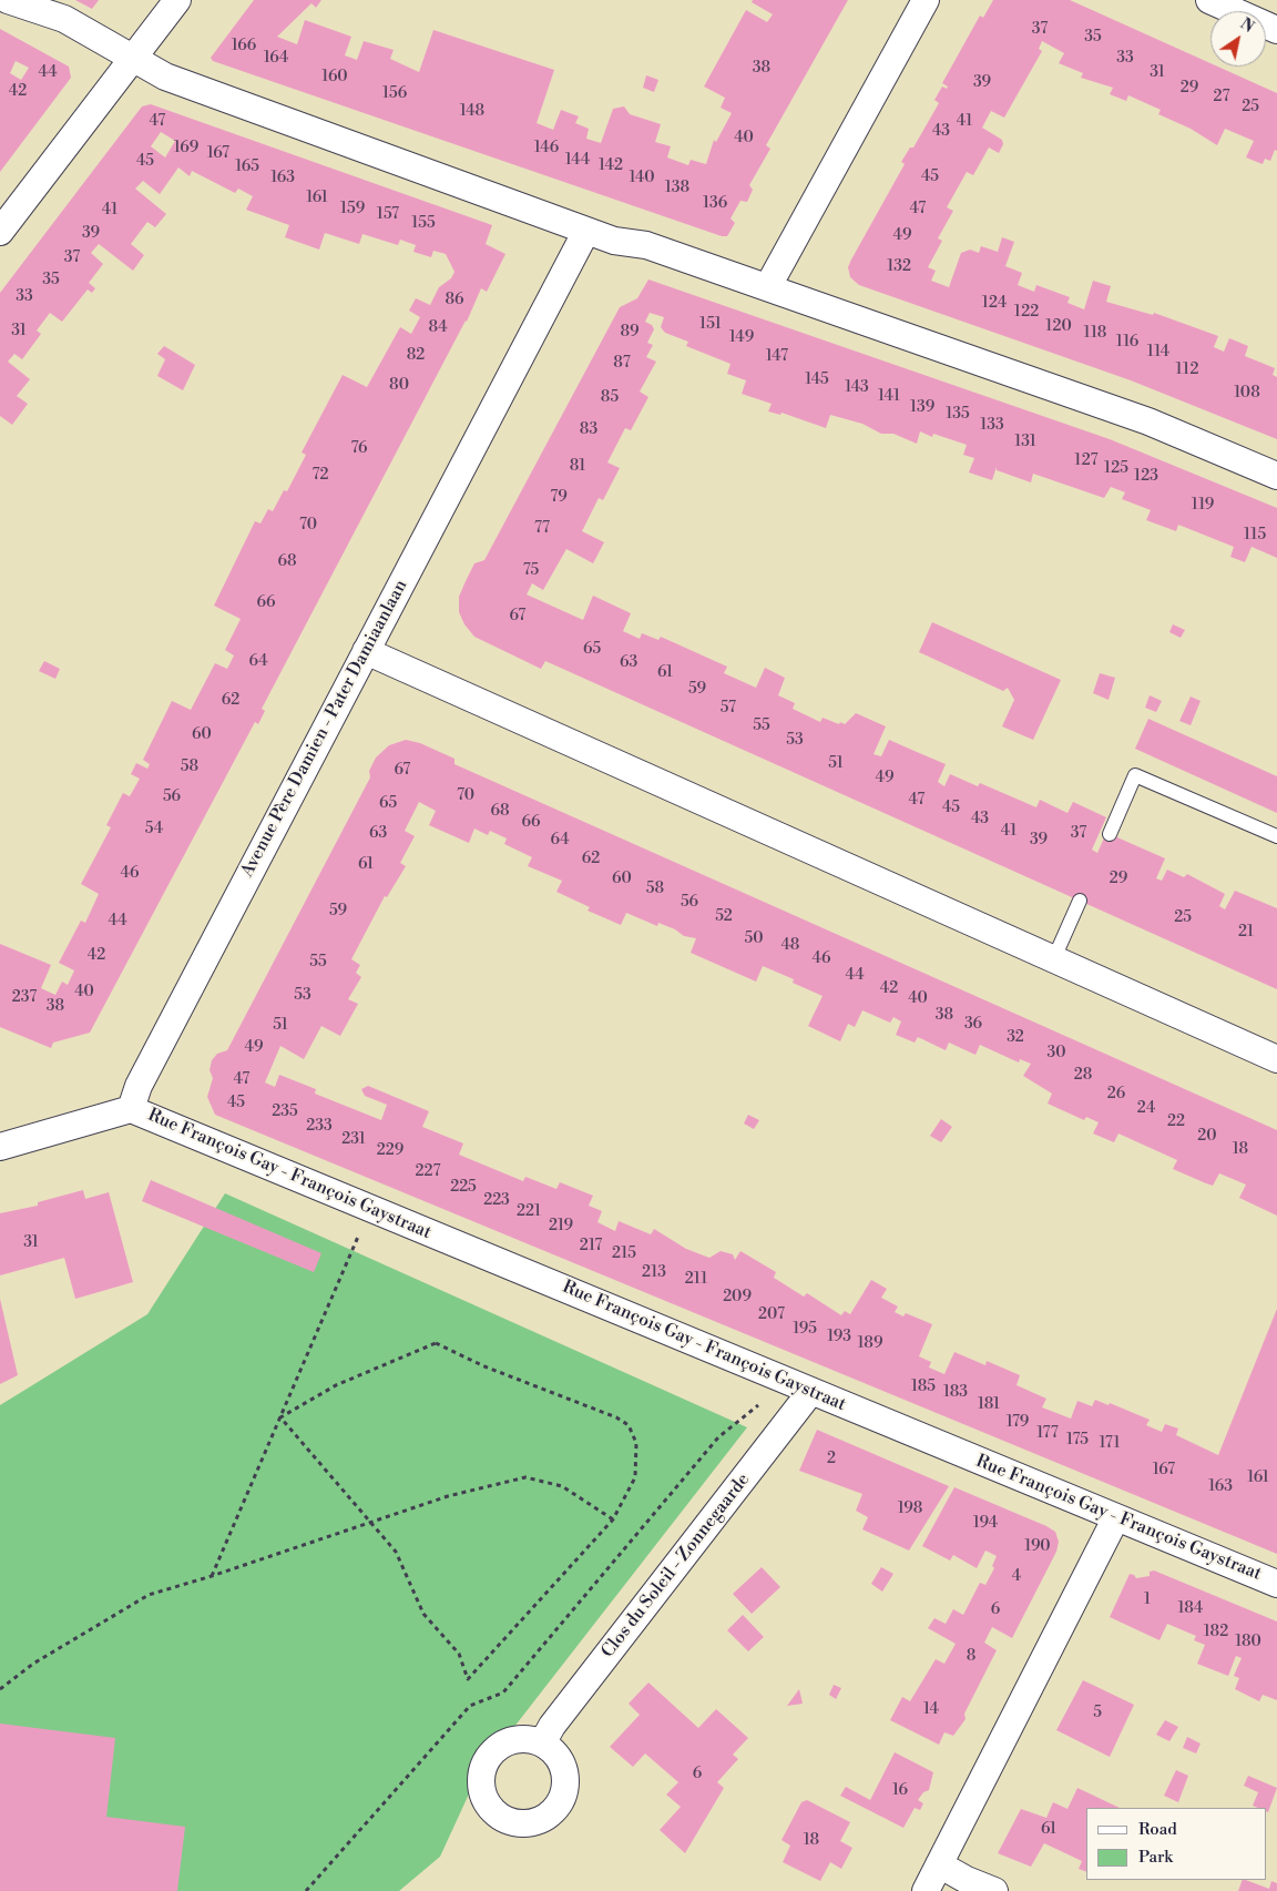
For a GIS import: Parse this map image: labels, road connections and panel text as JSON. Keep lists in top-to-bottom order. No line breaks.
{"streets":{"street":["Avenue Père Damien - Pater Damiaanlaan","Rue François Gay - François Gaystraat","Clos du Soleil - Zonnegaarde"]},"crossings":[["Avenue Père Damien - Pater Damiaanlaan","Rue François Gay - François Gaystraat"],["Rue François Gay - François Gaystraat","Clos du Soleil - Zonnegaarde"]],"house_numbers":["37","35","166","164","33","38","44","31","160","39","29","42","156","27","25","148","47","41","43","40","169","146","167","144","45","142","165","45","163","140","138","161","136","159","47","41","157","155","39","49","37","132","35","33","86","124","122","151","120","84","31","89","118","149","116","114","82","147","87","112","145","80","143","108","141","85","139","135","133","83","131","76","127","81","125","72","123","79","119","70","77","115","68","75","66","67","65","64","63","61","59","62","57","55","60","53","51","58","67","49","70","56","47","65","45","68","43","66","54","41","63","37","64","39","62","61","46","60","29","58","56","59","52","25","44","21","50","48","42","46","55","44","42","40","53","237","40","38","38","36","51","32","49","30","28","47","26","45","24","235","22","233","20","231","18","229","227","225","223","221","219","31","217","215","213","211","209","207","195","193","189","185","183","181","179","177","175","171","2","167","161","163","198","194","190","4","1","184","6","182","180","8","14","5","6","16","61","18"],"legend":["Road","Park"],"north":"top right"}
